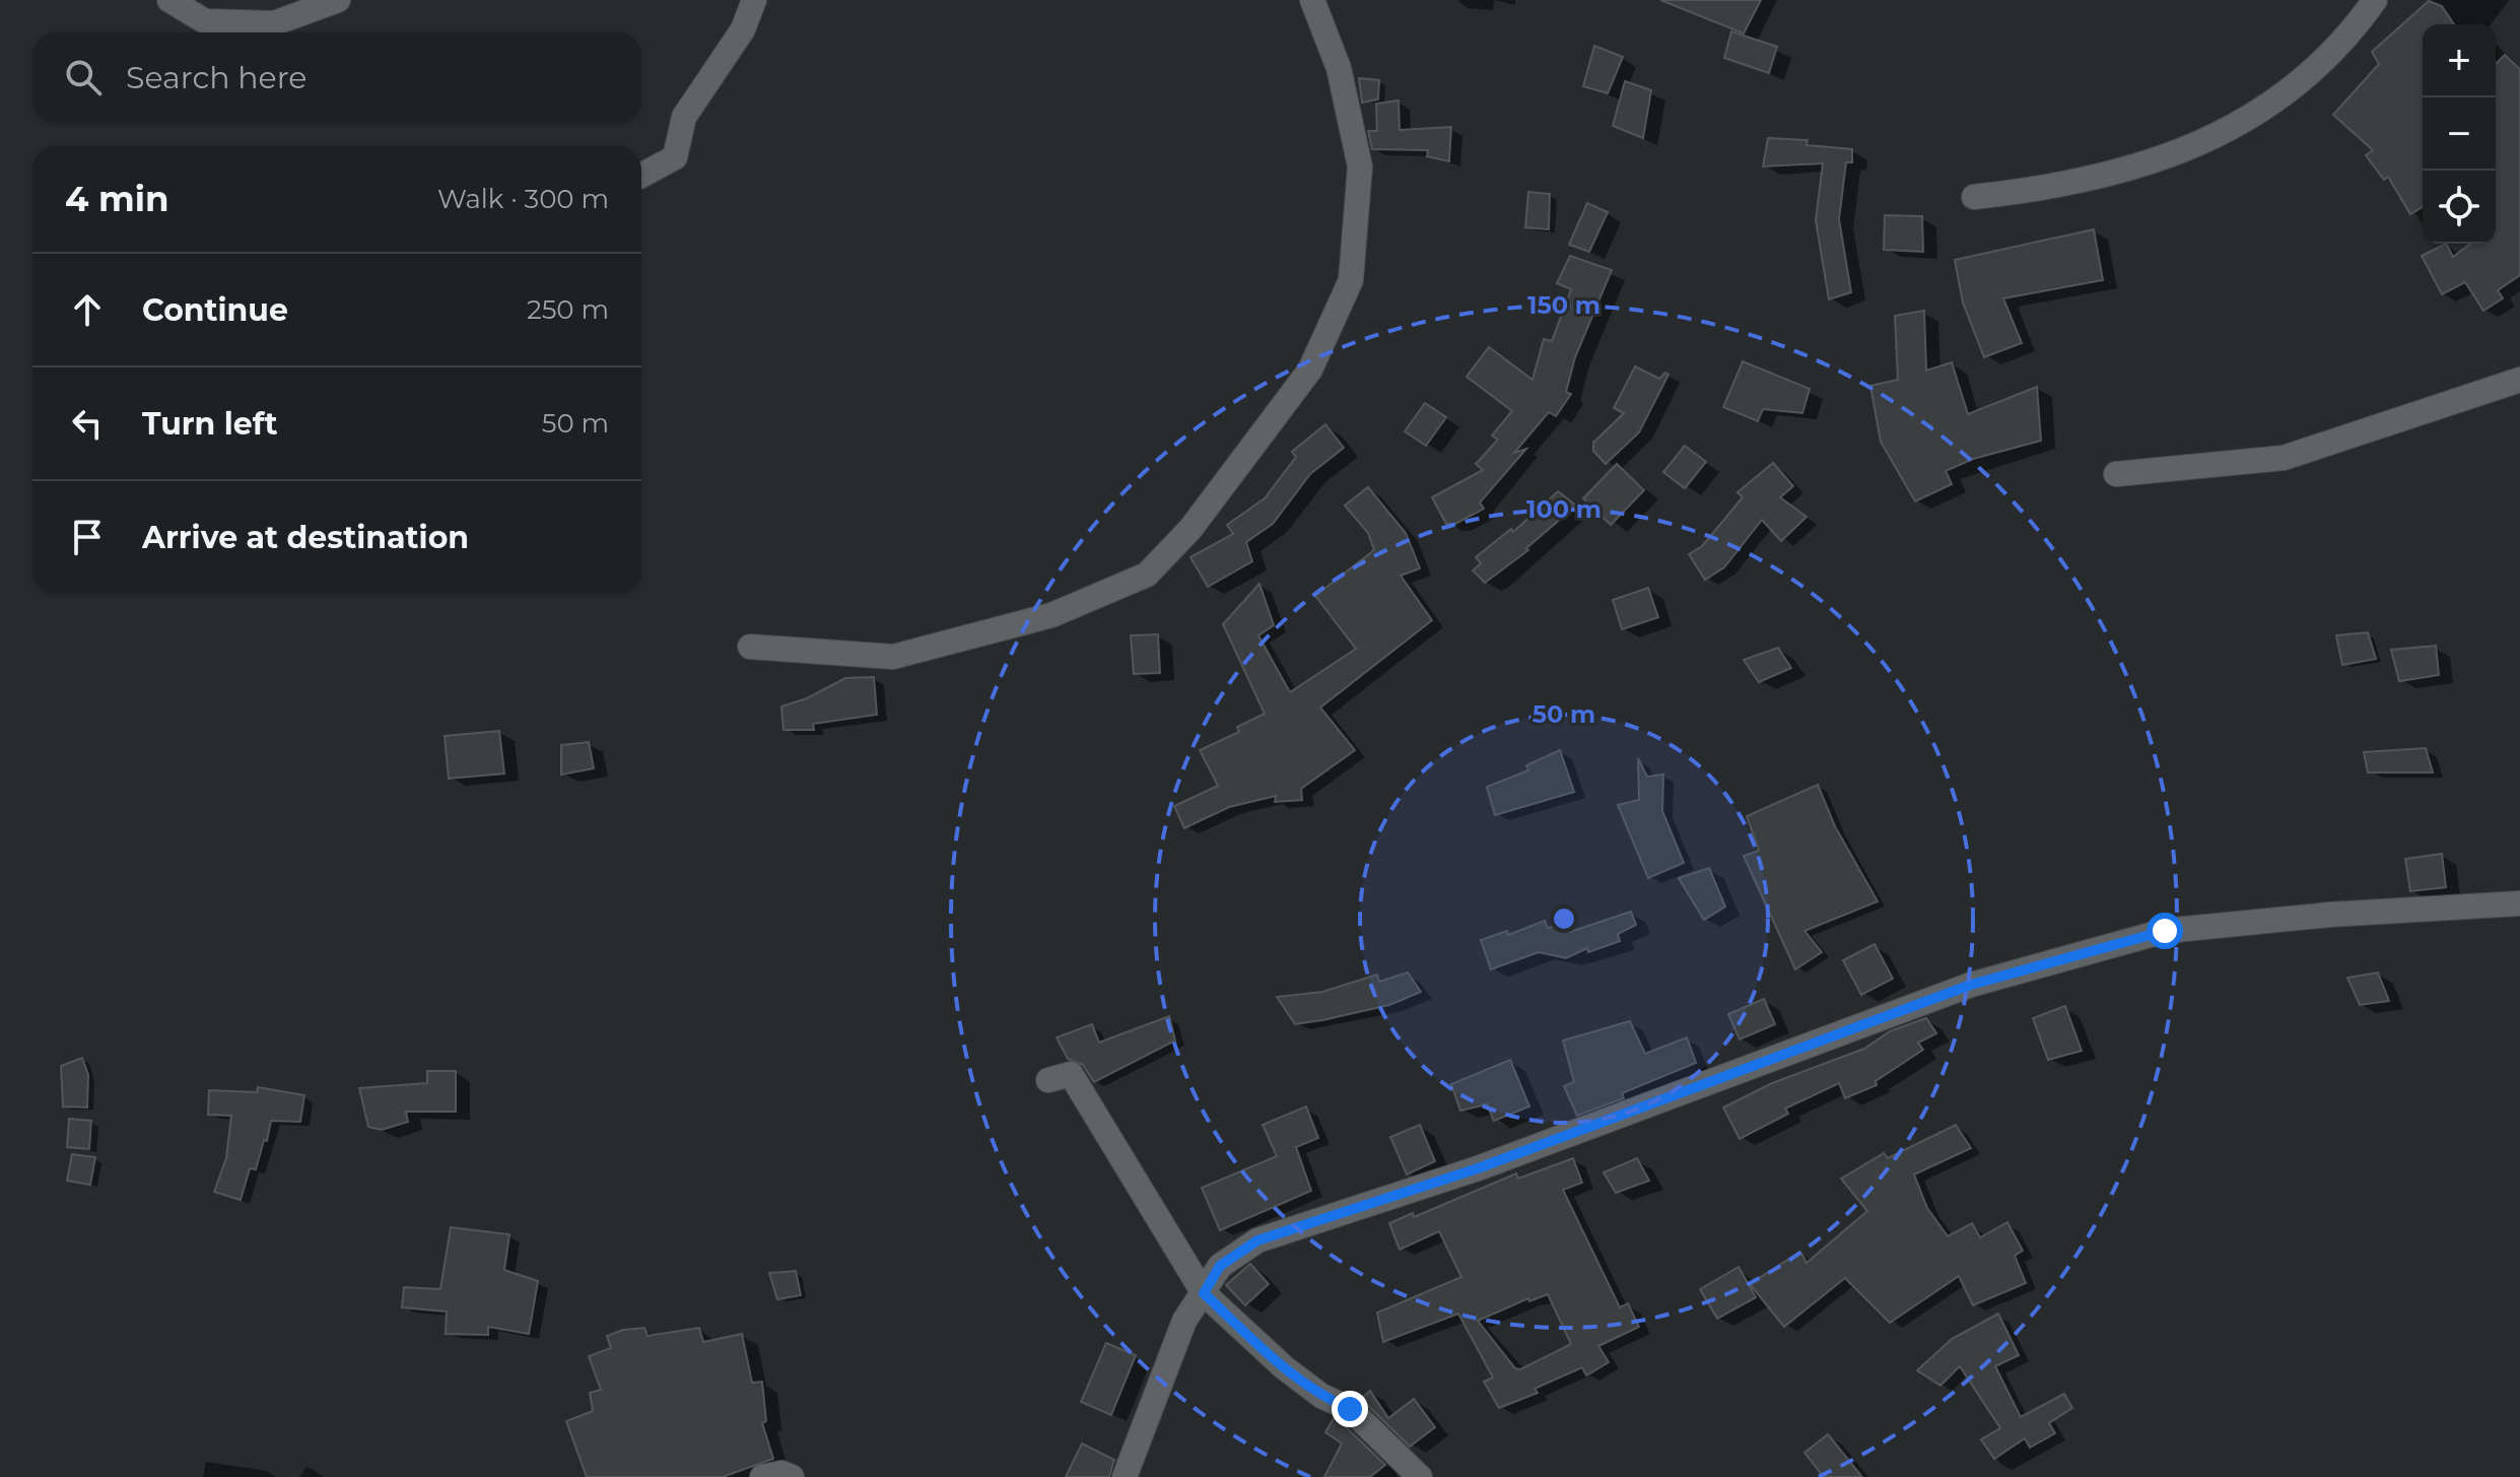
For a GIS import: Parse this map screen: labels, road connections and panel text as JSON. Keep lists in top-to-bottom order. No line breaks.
{"page":{"map_buttons":["+","−"],"search":"Search here","heading":["4 min","Walk · 300 m"],"list":[["Continue","250 m"],["Turn left","50 m"],"Arrive at destination"]},"rings":["150 m","100 m","50 m"]}
